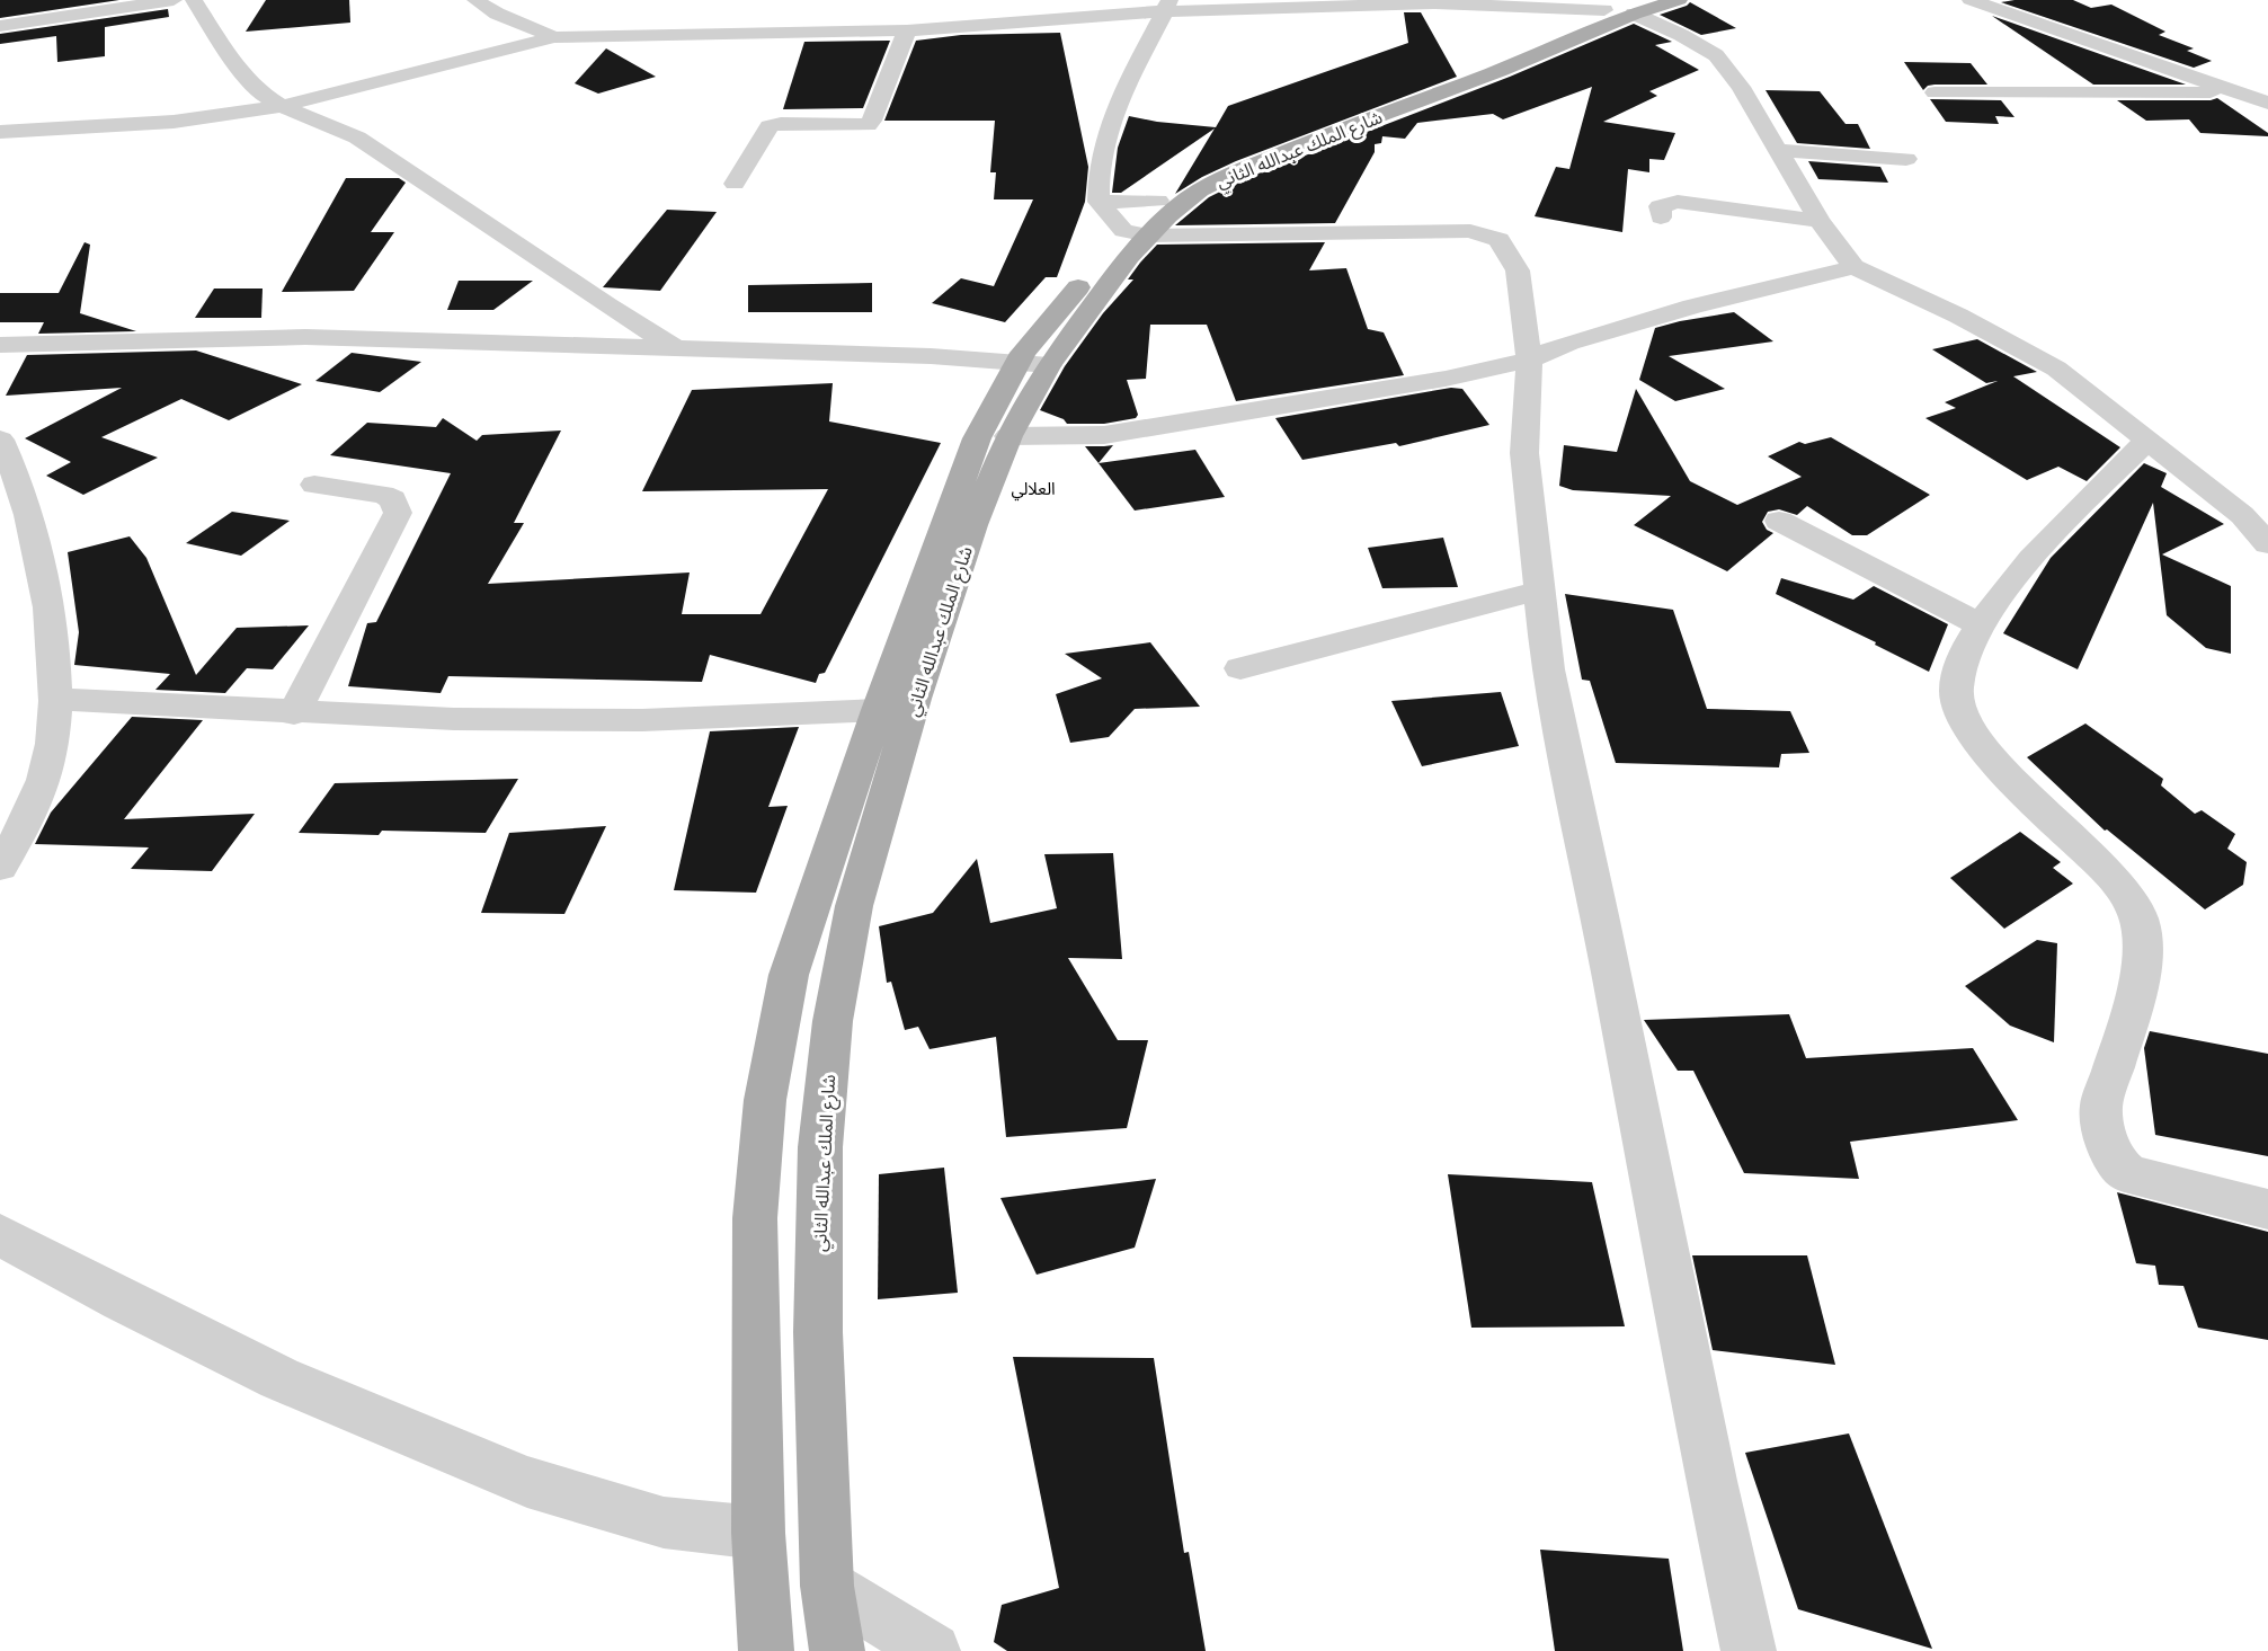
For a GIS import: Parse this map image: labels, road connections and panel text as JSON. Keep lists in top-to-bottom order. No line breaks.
{"streets":{"main road":["شارع الملك عبدالله الثاني"]},"districts":["العلالي"]}
